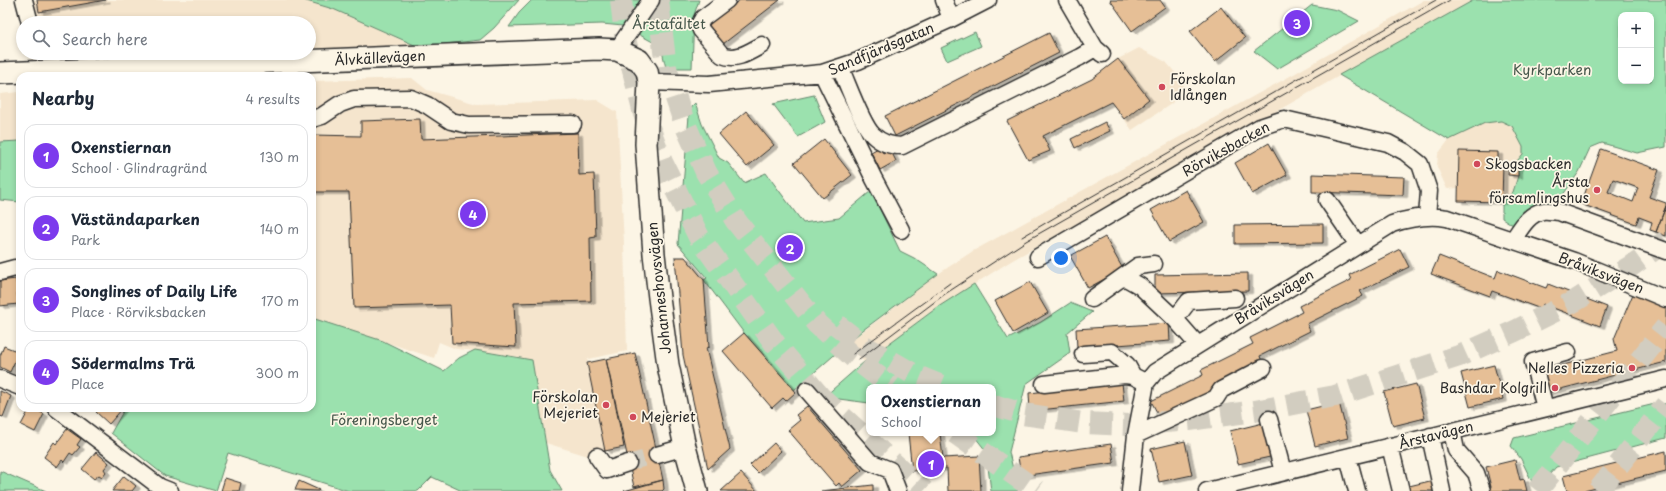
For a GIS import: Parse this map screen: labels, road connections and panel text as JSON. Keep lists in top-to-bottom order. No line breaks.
{"streets":{"main road":["Älvkällevägen","Johanneshovsvägen"],"street":["Sandfjärdsgatan","Rörviksbacken","Bråviksvägen","Årstavägen"]},"crossings":[["Sandfjärdsgatan","Älvkällevägen"],["Sandfjärdsgatan","Johanneshovsvägen"],["Älvkällevägen","Johanneshovsvägen"],["Rörviksbacken","Bråviksvägen"]],"parks":["Årstafältet","Kyrkparken","Föreningsberget"],"places":["Förskolan Idlången","Skogsbacken","Årsta församlingshus","Nelles Pizzeria","Bashdar Kolgrill","Förskolan Mejeriet","Mejeriet"],"page":{"pins":["3","4","2","1"],"map_buttons":["+","−"],"search":"Search here","heading":["Nearby","4 results"],"list":[{"mark":"1","name":"Oxenstiernan","note":"School · Glindragränd","value":"130 m"},{"mark":"2","name":"Väständaparken","note":"Park","value":"140 m"},{"mark":"3","name":"Songlines of Daily Life","note":"Place · Rörviksbacken","value":"170 m"},{"mark":"4","name":"Södermalms Trä","note":"Place","value":"300 m"}],"popup":["Oxenstiernan","School"]}}
